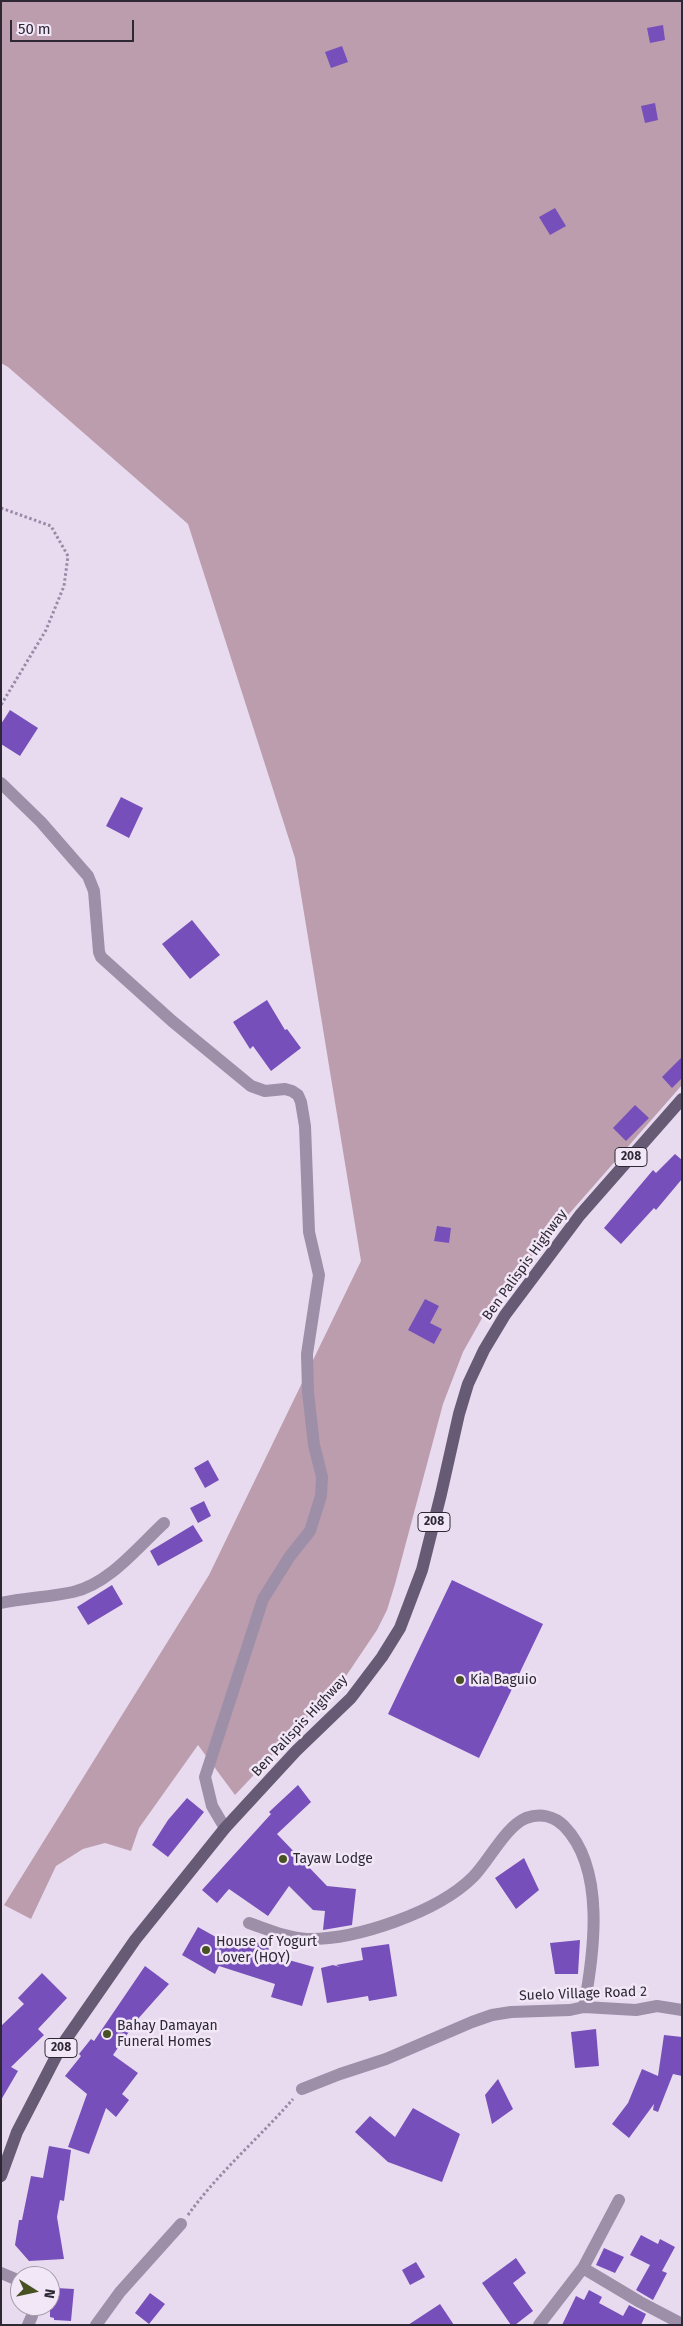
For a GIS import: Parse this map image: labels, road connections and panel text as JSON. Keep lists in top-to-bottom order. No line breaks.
{"streets":{"main road":["208","Ben Palispis Highway"],"street":["Suelo Village Road 2"]},"places":["Kia Baguio","Tayaw Lodge","House of Yogurt Lover (HOY)","Bahay Damayan Funeral Homes"],"scale_bar":"50 m","north":"right"}
